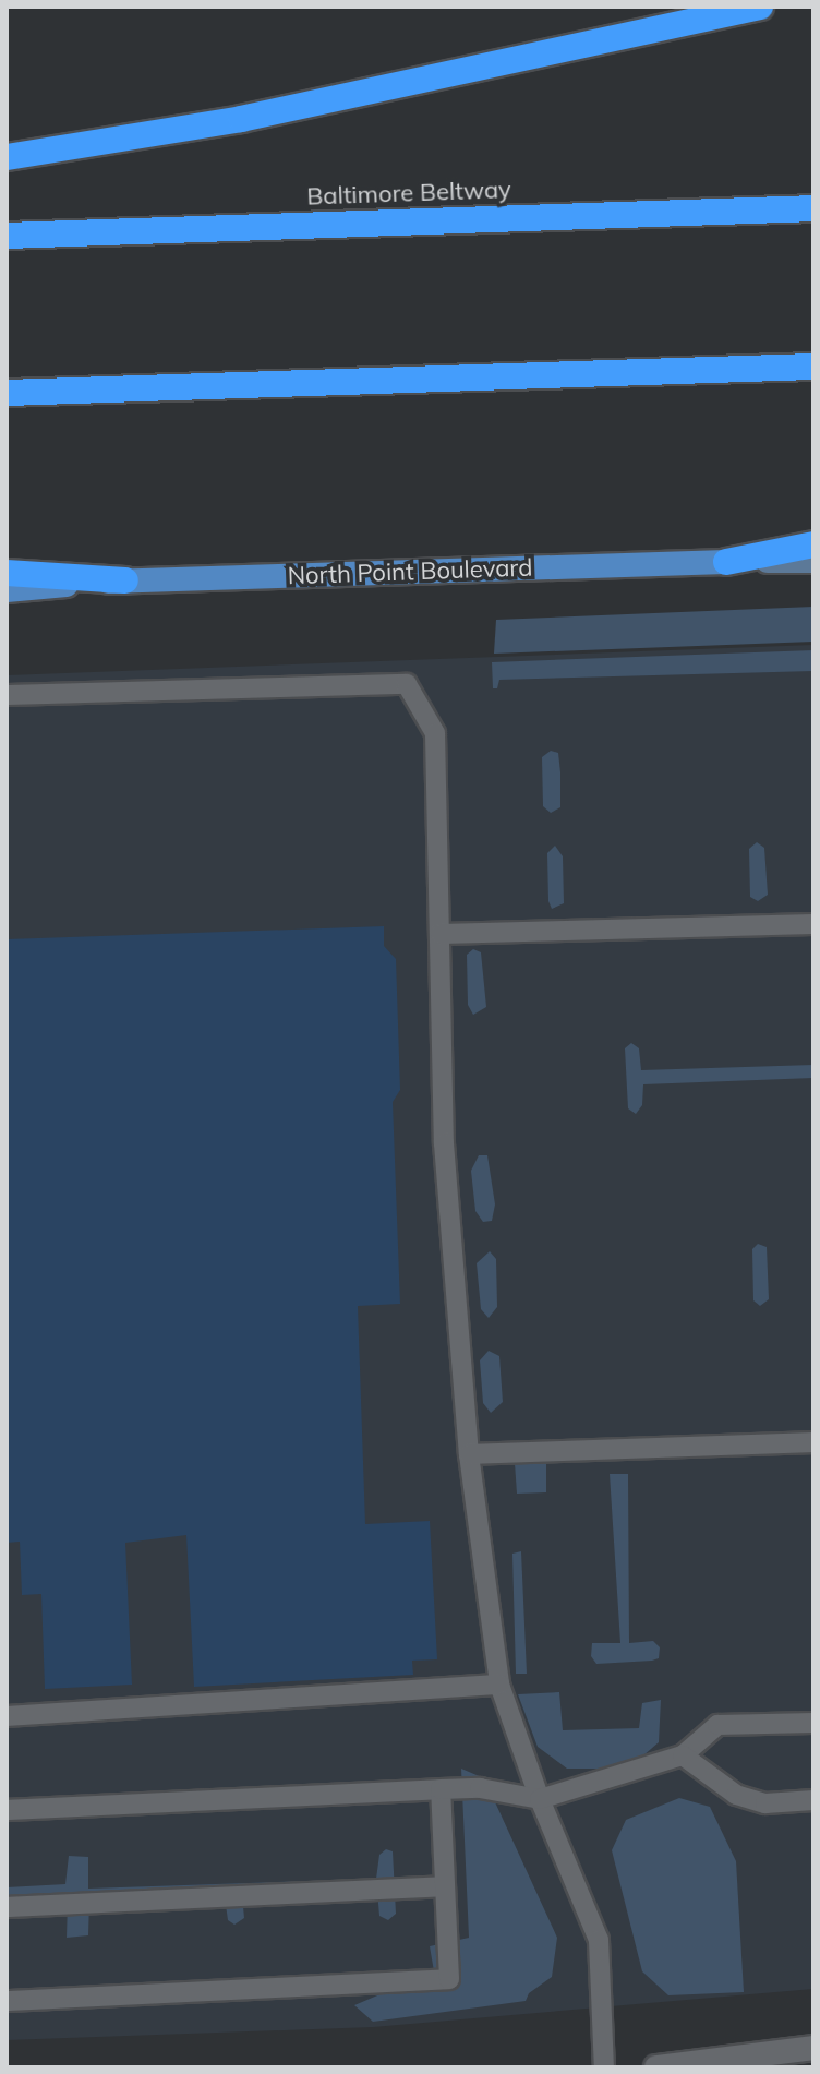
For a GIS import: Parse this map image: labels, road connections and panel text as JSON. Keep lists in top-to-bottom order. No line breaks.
{"streets":{"highway":["Baltimore Beltway"],"main road":["North Point Boulevard"]}}
